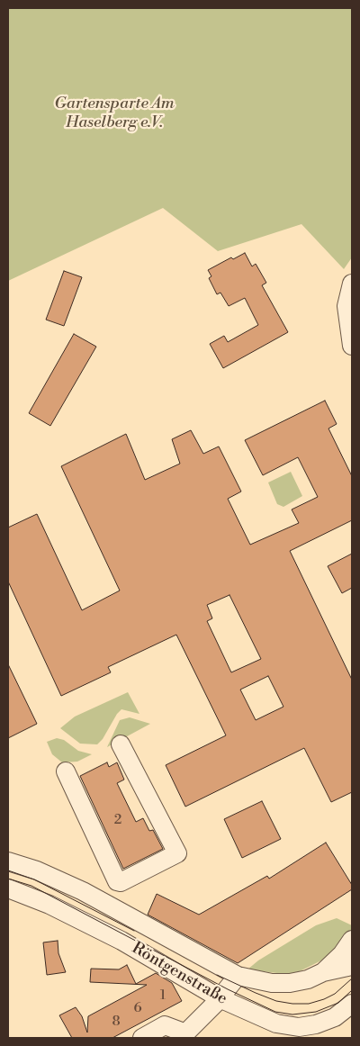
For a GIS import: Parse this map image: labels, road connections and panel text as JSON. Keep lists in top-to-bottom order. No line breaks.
{"streets":{"street":["Röntgenstraße"]},"parks":["Gartensparte Am Haselberg e.V."],"house_numbers":["2","1","6","8"]}
